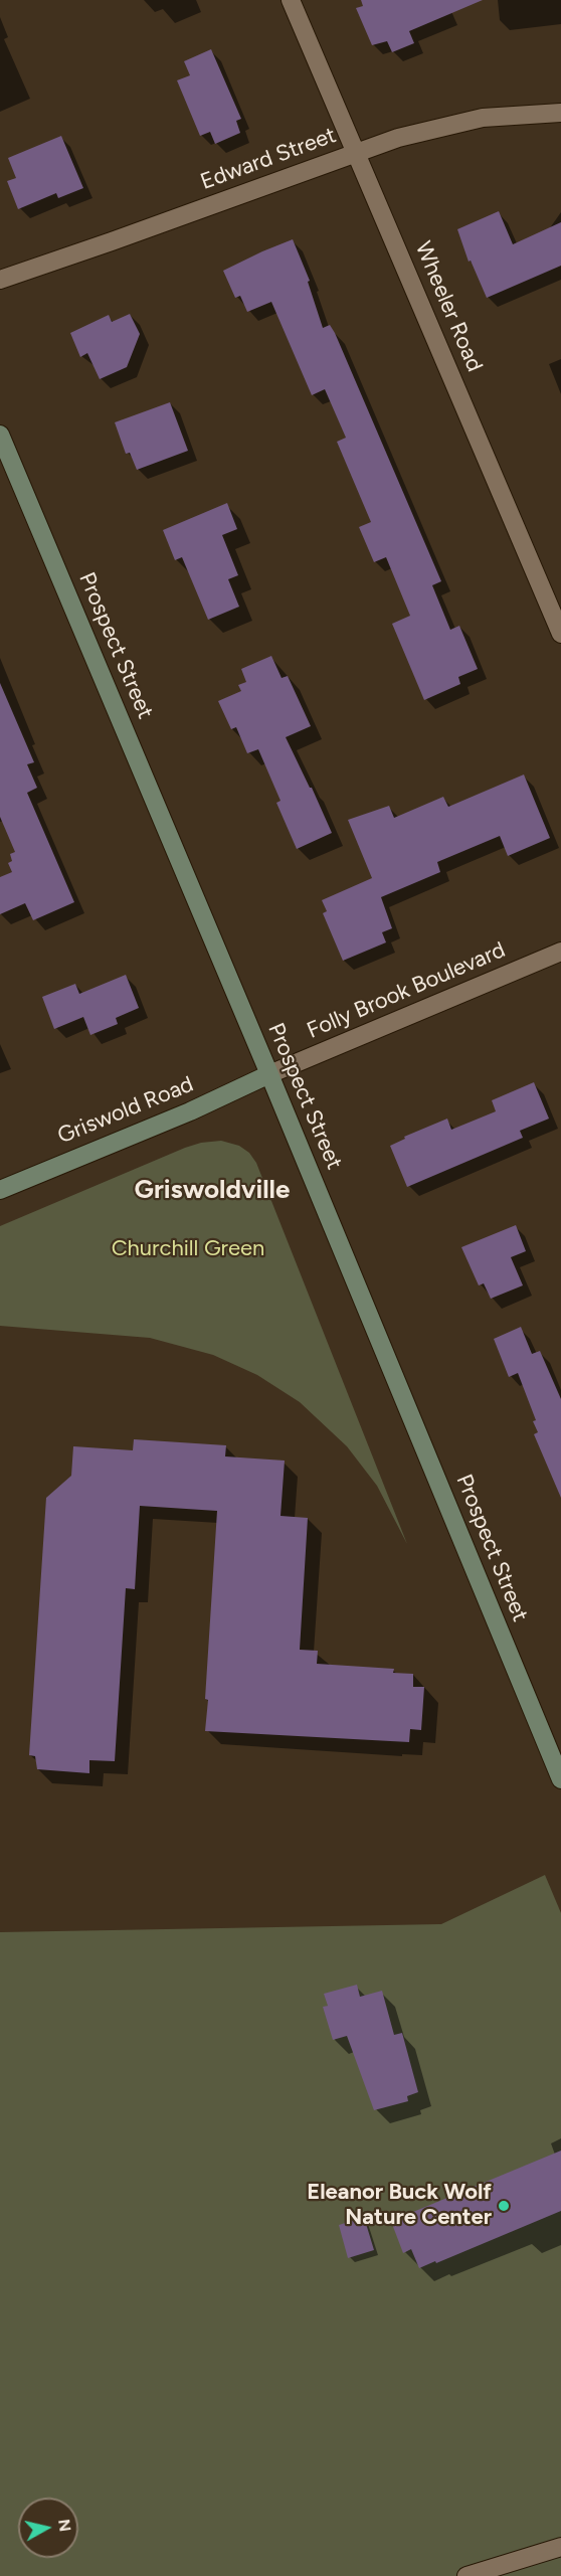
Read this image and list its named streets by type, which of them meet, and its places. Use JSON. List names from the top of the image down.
{
  "streets": {
    "main road": ["Prospect Street", "Griswold Road"],
    "street": ["Edward Street", "Wheeler Road", "Folly Brook Boulevard"]
  },
  "crossings": [
    ["Edward Street", "Wheeler Road"],
    ["Prospect Street", "Folly Brook Boulevard"],
    ["Prospect Street", "Griswold Road"],
    ["Folly Brook Boulevard", "Griswold Road"]
  ],
  "districts": ["Griswoldville"],
  "parks": ["Churchill Green"],
  "places": ["Eleanor Buck Wolf Nature Center"],
  "north": "right"
}
